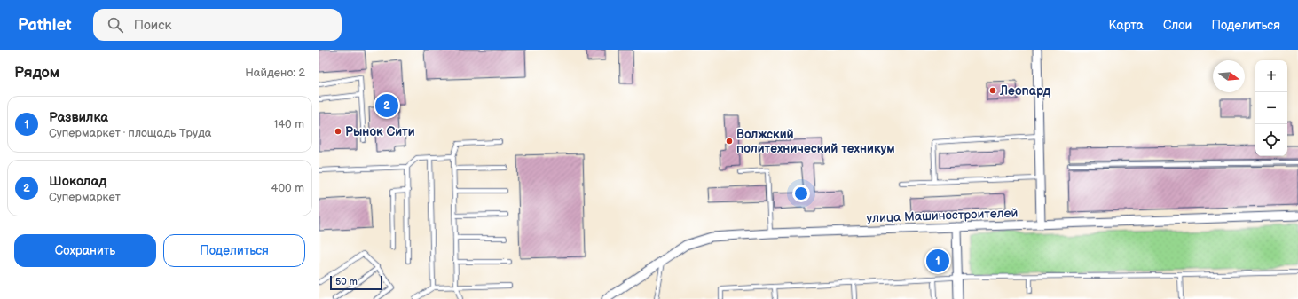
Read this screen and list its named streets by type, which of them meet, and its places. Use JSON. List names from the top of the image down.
{
  "streets": {
    "street": ["улица Машиностроителей"]
  },
  "places": ["Леопард", "Рынок Сити", "Волжский политехнический техникум"],
  "scale_bar": "50 m",
  "north": "right",
  "page": {
    "header": "Pathlet",
    "search": "Поиск",
    "nav": ["Карта", "Слои", "Поделиться"],
    "heading": ["Рядом", "Найдено: 2"],
    "map_buttons": ["+", "−"],
    "pins": ["2", "1"],
    "list": [
      {
        "mark": "1",
        "name": "Развилка",
        "note": "Супермаркет · площадь Труда",
        "value": "140 m"
      },
      {
        "mark": "2",
        "name": "Шоколад",
        "note": "Супермаркет",
        "value": "400 m"
      }
    ],
    "buttons": ["Сохранить", "Поделиться"],
    "scale": "50 m"
  }
}
